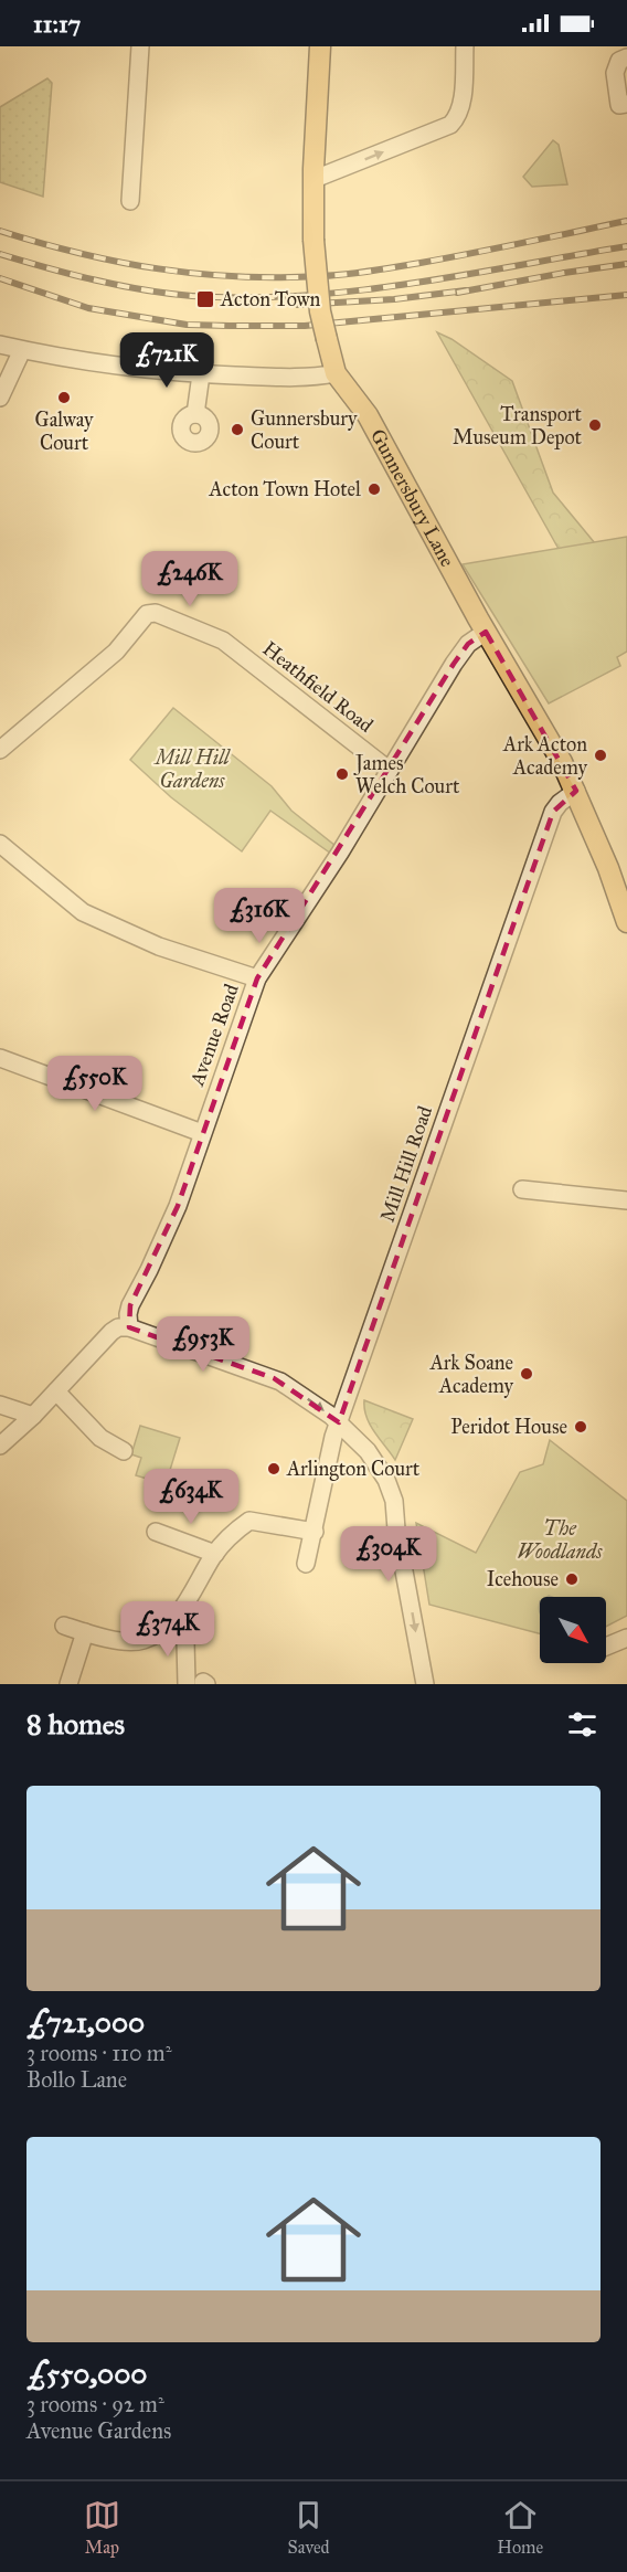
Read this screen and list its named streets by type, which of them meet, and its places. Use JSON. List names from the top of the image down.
{
  "streets": {
    "main road": ["Gunnersbury Lane"],
    "street": ["Heathfield Road", "Avenue Road", "Mill Hill Road"]
  },
  "crossings": [
    ["Gunnersbury Lane", "Avenue Road"],
    ["Gunnersbury Lane", "Mill Hill Road"],
    ["Heathfield Road", "Avenue Road"]
  ],
  "parks": ["Mill Hill Gardens", "The Woodlands"],
  "places": {
    "transit": ["Acton Town"],
    "other": [
      "Galway Court",
      "Transport Museum Depot",
      "Gunnersbury Court",
      "Acton Town Hotel",
      "Ark Acton Academy",
      "James Welch Court",
      "Ark Soane Academy",
      "Peridot House",
      "Arlington Court",
      "Icehouse"
    ]
  },
  "north": "bottom right",
  "page": {
    "status": "11:17",
    "price": [
      "£721K",
      "£246K",
      "£316K",
      "£550K",
      "£953K",
      "£634K",
      "£304K",
      "£374K"
    ],
    "heading": "8 homes",
    "list": [
      {
        "name": "£721,000",
        "note": "3 rooms · 110 m² · Bollo Lane"
      },
      {
        "name": "£550,000",
        "note": "3 rooms · 92 m² · Avenue Gardens"
      }
    ],
    "tabs": ["Map", "Saved", "Home"]
  }
}
